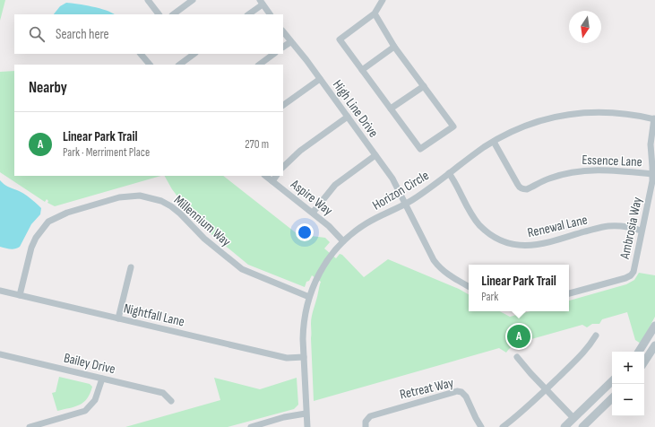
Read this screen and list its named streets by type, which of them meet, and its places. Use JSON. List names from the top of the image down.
{
  "streets": {
    "street": [
      "High Line Drive",
      "Essence Lane",
      "Horizon Circle",
      "Aspire Way",
      "Millennium Way",
      "Renewal Lane",
      "Ambrosia Way",
      "Nightfall Lane",
      "Bailey Drive",
      "Retreat Way"
    ]
  },
  "crossings": [
    ["High Line Drive", "Horizon Circle"],
    ["Essence Lane", "Horizon Circle"],
    ["Essence Lane", "Ambrosia Way"],
    ["Horizon Circle", "Aspire Way"],
    ["Horizon Circle", "Millennium Way"],
    ["Horizon Circle", "Renewal Lane"],
    ["Horizon Circle", "Ambrosia Way"],
    ["Horizon Circle", "Nightfall Lane"],
    ["Millennium Way", "Nightfall Lane"],
    ["Renewal Lane", "Ambrosia Way"]
  ],
  "north": "bottom",
  "page": {
    "search": "Search here",
    "heading": "Nearby",
    "list": [
      {
        "mark": "A",
        "name": "Linear Park Trail",
        "note": "Park · Merriment Place",
        "value": "270 m"
      }
    ],
    "popup": ["Linear Park Trail", "Park"],
    "pins": "A",
    "map_buttons": ["+", "−"]
  }
}
